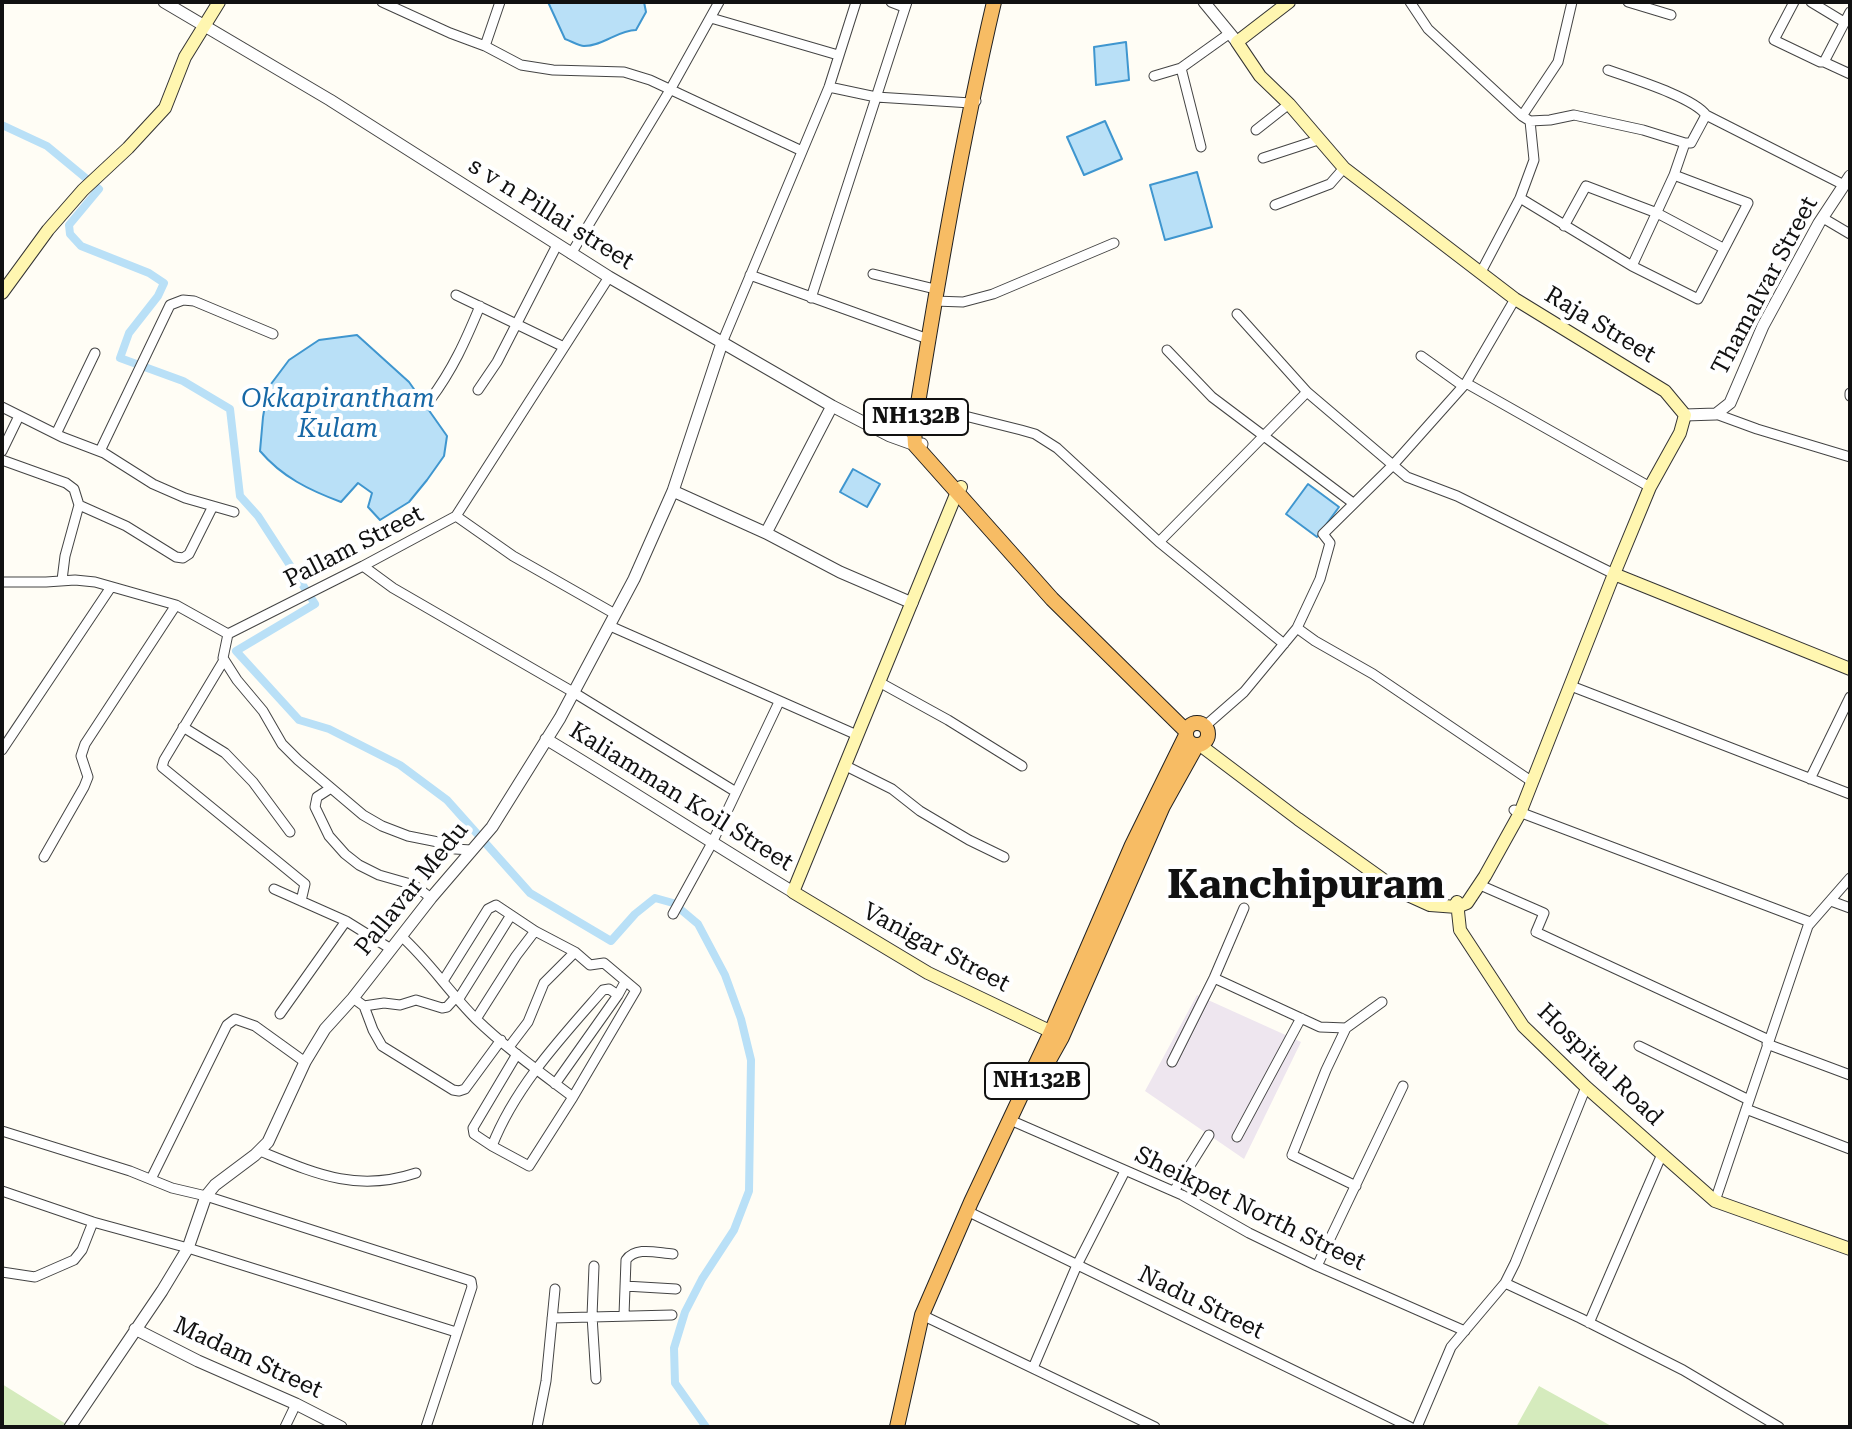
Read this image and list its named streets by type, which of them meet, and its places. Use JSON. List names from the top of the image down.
{
  "streets": {
    "highway": ["NH132B"],
    "main road": ["Raja Street", "Vanigar Street", "Hospital Road"],
    "street": [
      "s v n Pillai street",
      "Thamalvar Street",
      "Pallam Street",
      "Kaliamman Koil Street",
      "Pallavar Medu",
      "Sheikpet North Street",
      "Nadu Street",
      "Madam Street"
    ]
  },
  "crossings": [
    ["s v n Pillai street", "NH132B"],
    ["s v n Pillai street", "Pallam Street"],
    ["s v n Pillai street", "Pallavar Medu"],
    ["NH132B", "Vanigar Street"],
    ["NH132B", "Sheikpet North Street"],
    ["NH132B", "Nadu Street"],
    ["Kaliamman Koil Street", "Pallavar Medu"],
    ["Kaliamman Koil Street", "Vanigar Street"]
  ],
  "districts": ["Kanchipuram"],
  "water": ["Okkapirantham Kulam"]
}
